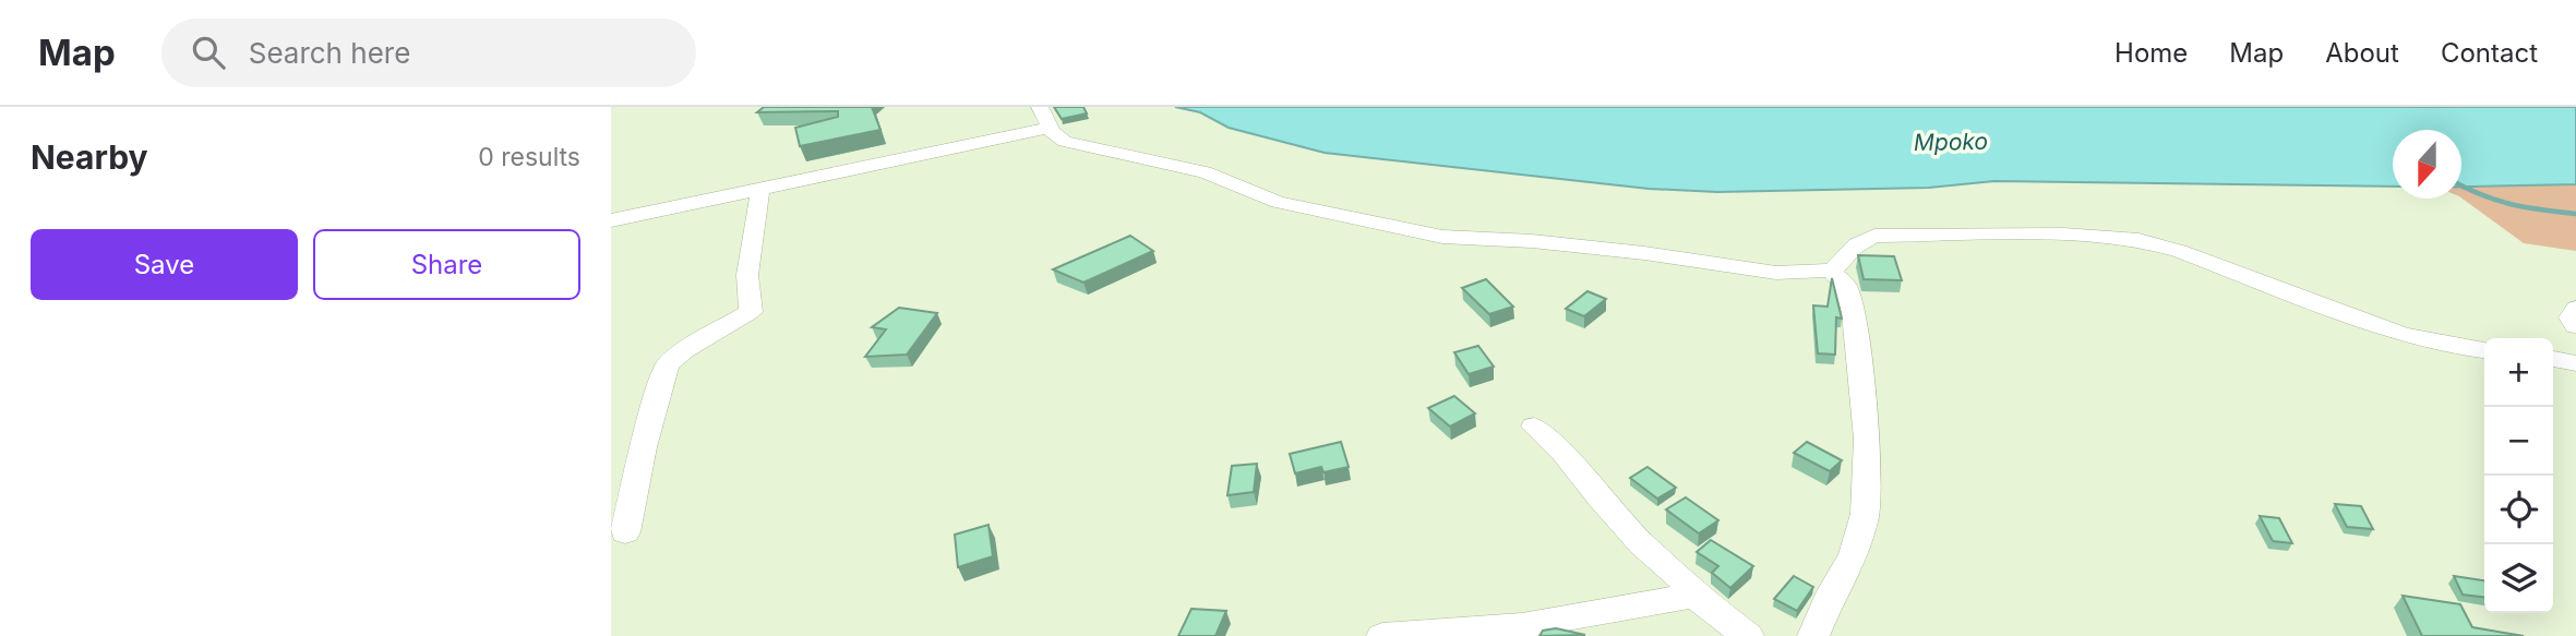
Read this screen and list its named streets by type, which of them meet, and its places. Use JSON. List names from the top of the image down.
{
  "water": ["Mpoko"],
  "north": "bottom",
  "page": {
    "header": "Map",
    "search": "Search here",
    "nav": [
      "Home",
      "Map",
      "About",
      "Contact"
    ],
    "heading": ["Nearby", "0 results"],
    "buttons": ["Save", "Share"],
    "map_buttons": ["+", "−"]
  }
}
